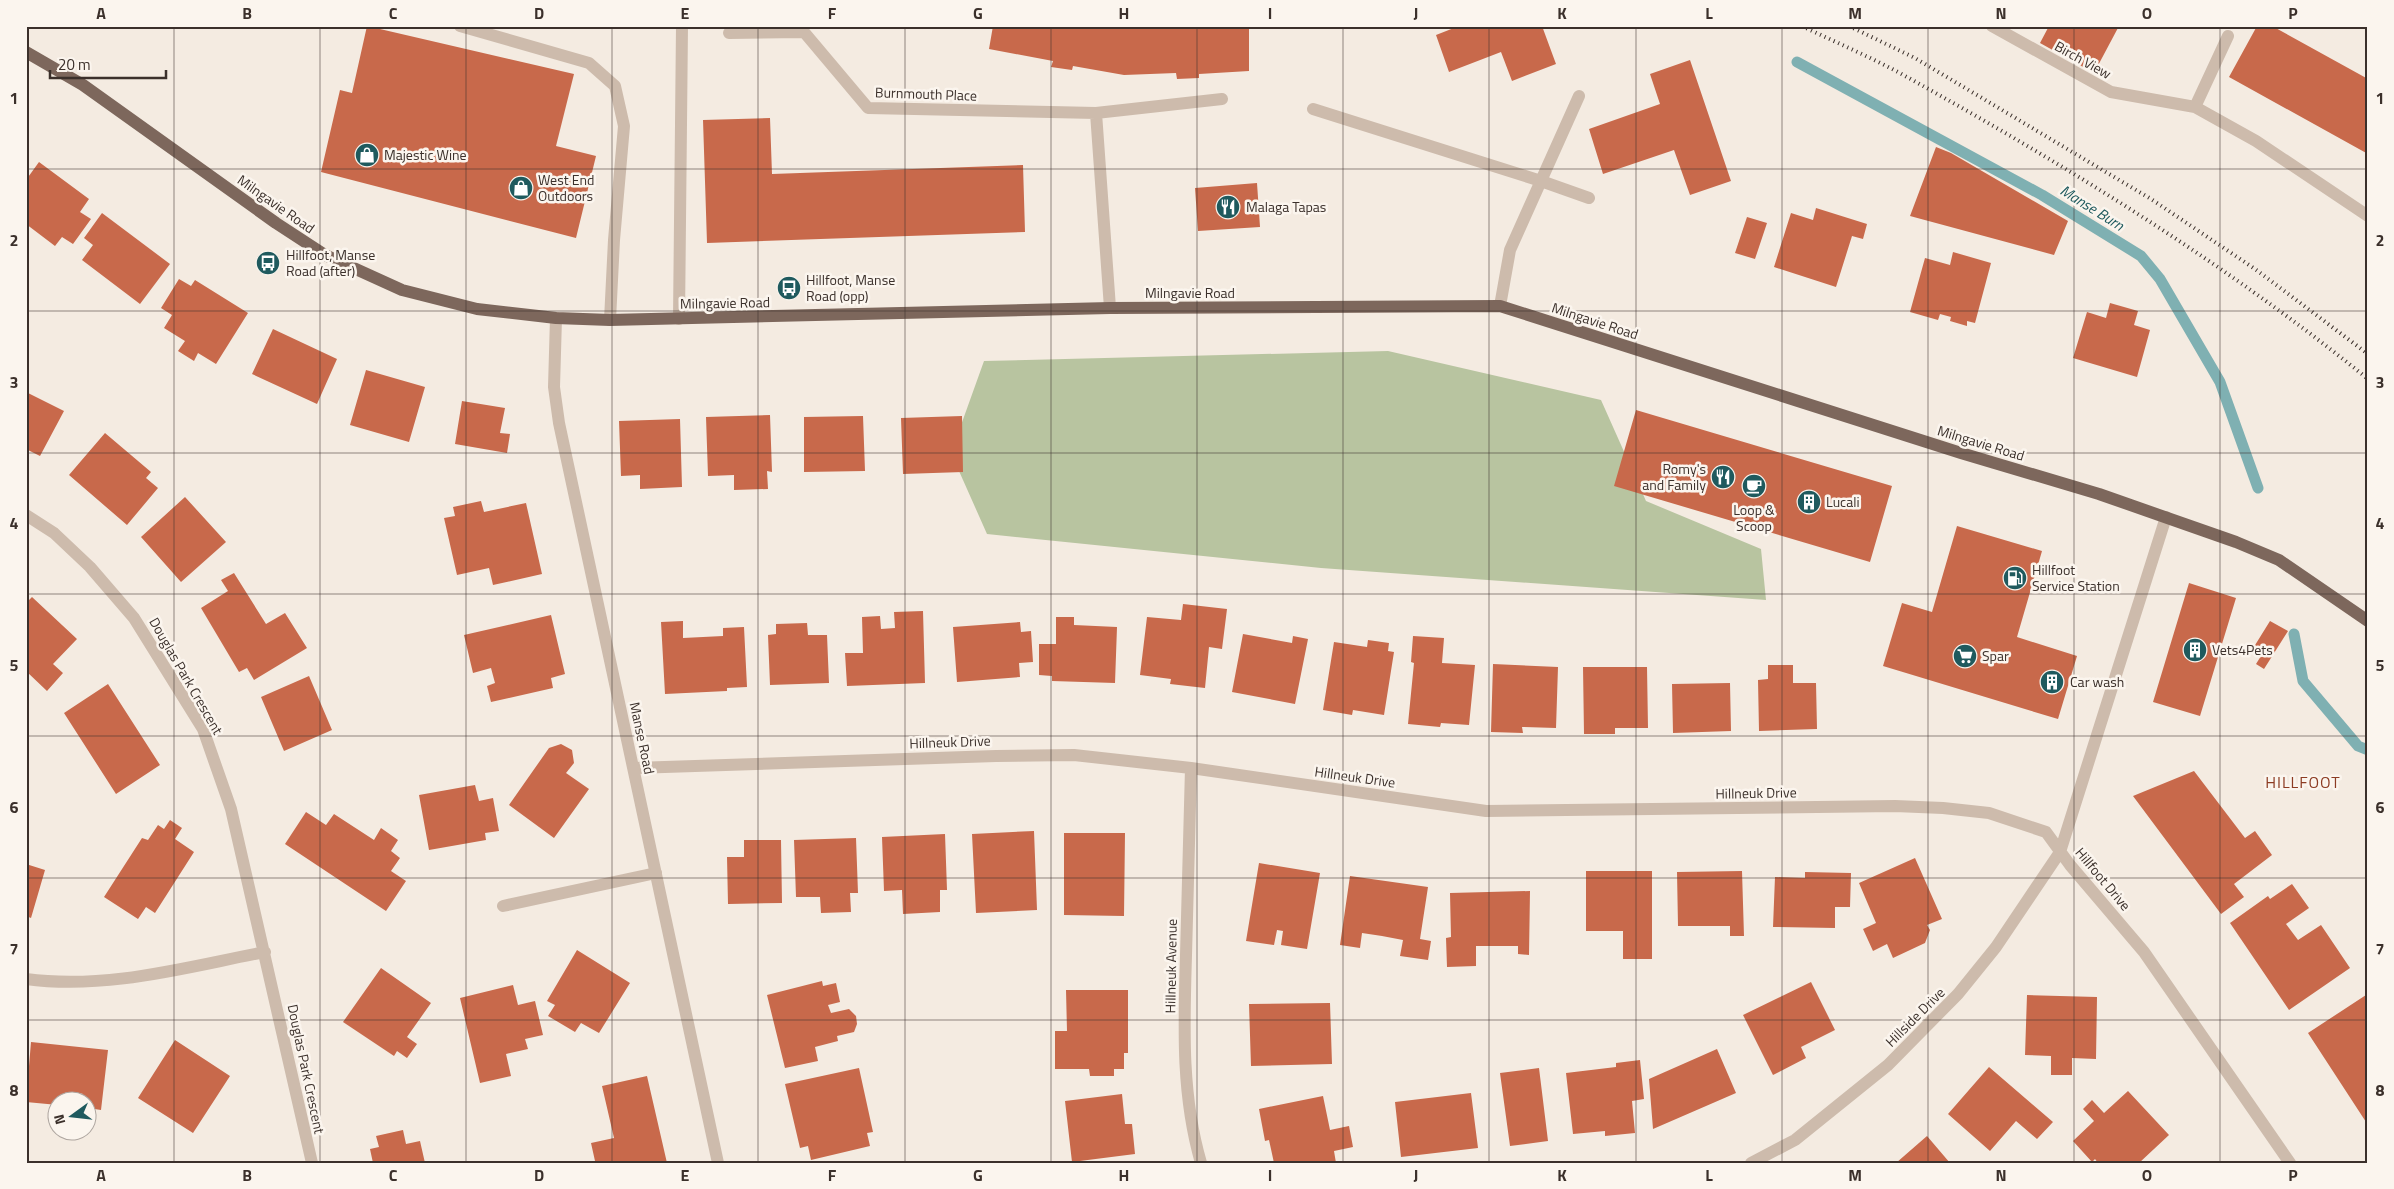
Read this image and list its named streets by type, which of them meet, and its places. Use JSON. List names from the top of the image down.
{
  "streets": {
    "main road": ["Milngavie Road"],
    "street": [
      "Birch View",
      "Burnmouth Place",
      "Douglas Park Crescent",
      "Manse Road",
      "Hillneuk Drive",
      "Hillfoot Drive",
      "Hillneuk Avenue",
      "Hillside Drive"
    ]
  },
  "crossings": [
    ["Milngavie Road", "Manse Road"],
    ["Milngavie Road", "Hillfoot Drive"],
    ["Manse Road", "Hillneuk Drive"],
    ["Hillneuk Drive", "Hillfoot Drive"],
    ["Hillneuk Drive", "Hillneuk Avenue"],
    ["Hillneuk Drive", "Hillside Drive"],
    ["Hillfoot Drive", "Hillside Drive"]
  ],
  "districts": ["HILLFOOT"],
  "water": ["Manse Burn"],
  "places": {
    "shop": ["Majestic Wine", "West End Outdoors"],
    "restaurant": ["Malaga Tapas", "Romy's and Family"],
    "bus stop": ["Hillfoot, Manse Road (after)", "Hillfoot, Manse Road (opp)"],
    "cafe": ["Loop & Scoop"],
    "building": ["Lucali", "Vets4Pets", "Car wash"],
    "fuel station": ["Hillfoot Service Station"],
    "supermarket": ["Spar"]
  },
  "scale_bar": "20 m",
  "north": "left",
  "grid": {
    "columns": [
      "A",
      "B",
      "C",
      "D",
      "E",
      "F",
      "G",
      "H",
      "I",
      "J",
      "K",
      "L",
      "M",
      "N",
      "O",
      "P"
    ],
    "rows": [
      "1",
      "2",
      "3",
      "4",
      "5",
      "6",
      "7",
      "8"
    ]
  }
}
